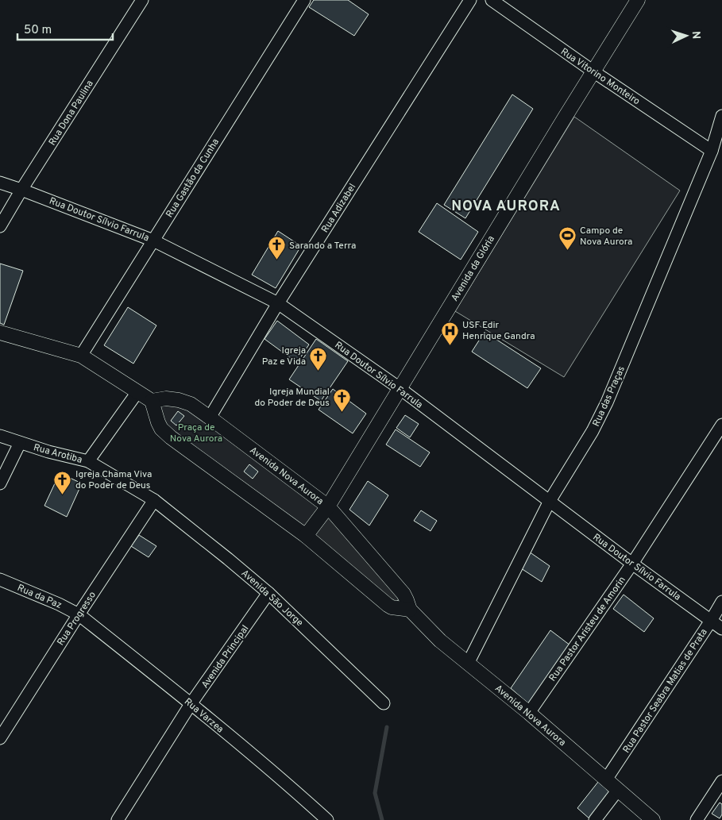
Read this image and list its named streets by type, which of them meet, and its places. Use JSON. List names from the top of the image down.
{
  "streets": {
    "street": [
      "Rua Vitorino Monteiro",
      "Rua Dona Paulina",
      "Rua Gastão da Cunha",
      "Rua Adizabel",
      "Rua Doutor Sílvio Farrula",
      "Avenida da Glória",
      "Rua das Praças",
      "Rua Arotiba",
      "Avenida Nova Aurora",
      "Rua da Paz",
      "Avenida São Jorge",
      "Rua Progresso",
      "Rua Pastor Aristeu de Amorin",
      "Avenida Principal",
      "Rua Pastor Seabra Matias de Prata",
      "Rua Varzea"
    ]
  },
  "crossings": [
    ["Rua Vitorino Monteiro", "Avenida da Glória"],
    ["Rua Vitorino Monteiro", "Rua das Praças"],
    ["Rua Dona Paulina", "Rua Doutor Sílvio Farrula"],
    ["Rua Gastão da Cunha", "Rua Doutor Sílvio Farrula"],
    ["Rua Adizabel", "Rua Doutor Sílvio Farrula"],
    ["Rua Adizabel", "Avenida Nova Aurora"],
    ["Rua Doutor Sílvio Farrula", "Avenida da Glória"],
    ["Rua Doutor Sílvio Farrula", "Rua das Praças"],
    ["Rua Doutor Sílvio Farrula", "Rua Pastor Aristeu de Amorin"],
    ["Rua Doutor Sílvio Farrula", "Rua Pastor Seabra Matias de Prata"],
    ["Avenida da Glória", "Avenida Nova Aurora"],
    ["Rua das Praças", "Avenida Nova Aurora"],
    ["Rua Arotiba", "Avenida São Jorge"],
    ["Rua Arotiba", "Rua Progresso"],
    ["Avenida Nova Aurora", "Rua Pastor Aristeu de Amorin"],
    ["Avenida Nova Aurora", "Rua Pastor Seabra Matias de Prata"],
    ["Rua da Paz", "Rua Progresso"],
    ["Rua da Paz", "Rua Varzea"],
    ["Avenida São Jorge", "Rua Progresso"],
    ["Avenida São Jorge", "Avenida Principal"],
    ["Rua Progresso", "Rua Varzea"],
    ["Avenida Principal", "Rua Varzea"]
  ],
  "districts": ["NOVA AURORA"],
  "parks": ["Praça de Nova Aurora"],
  "places": {
    "sports": ["Campo de Nova Aurora"],
    "church": [
      "Sarando a Terra",
      "Igreja Paz e Vida",
      "Igreja Mundial do Poder de Deus",
      "Igreja Chama Viva do Poder de Deus"
    ],
    "hospital": ["USF Edir Henrique Gandra"]
  },
  "scale_bar": "50 m",
  "north": "right"
}
